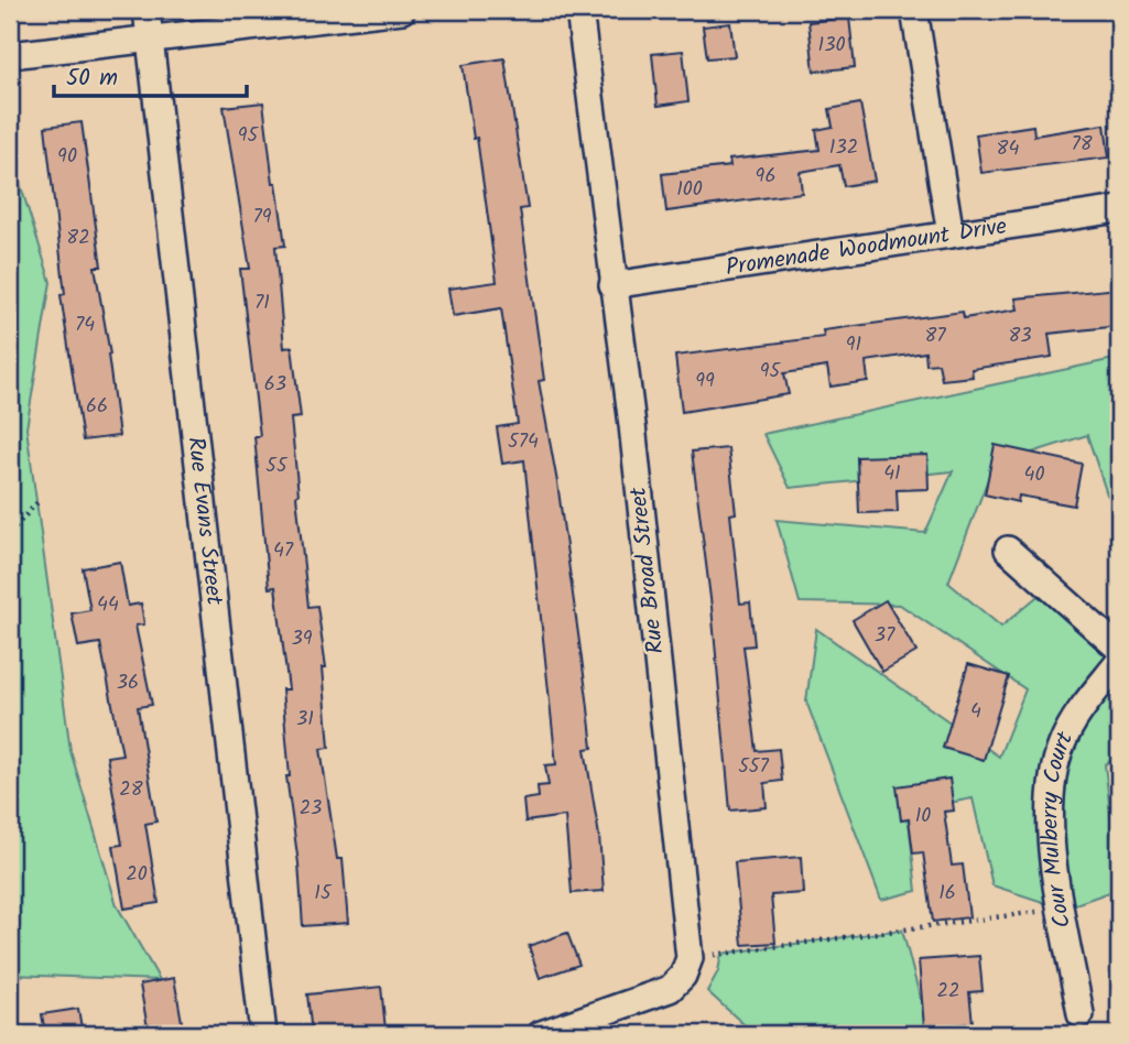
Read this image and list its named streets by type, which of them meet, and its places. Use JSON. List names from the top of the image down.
{
  "streets": {
    "street": [
      "Promenade Woodmount Drive",
      "Rue Evans Street",
      "Rue Broad Street",
      "Cour Mulberry Court"
    ]
  },
  "crossings": [
    ["Promenade Woodmount Drive", "Rue Broad Street"]
  ],
  "house_numbers": [
    "130",
    "95",
    "78",
    "132",
    "84",
    "90",
    "96",
    "100",
    "79",
    "82",
    "71",
    "74",
    "87",
    "83",
    "91",
    "95",
    "99",
    "63",
    "66",
    "574",
    "55",
    "41",
    "40",
    "47",
    "44",
    "37",
    "39",
    "36",
    "4",
    "31",
    "557",
    "28",
    "23",
    "10",
    "20",
    "15",
    "16",
    "22"
  ],
  "scale_bar": "50 m"
}
